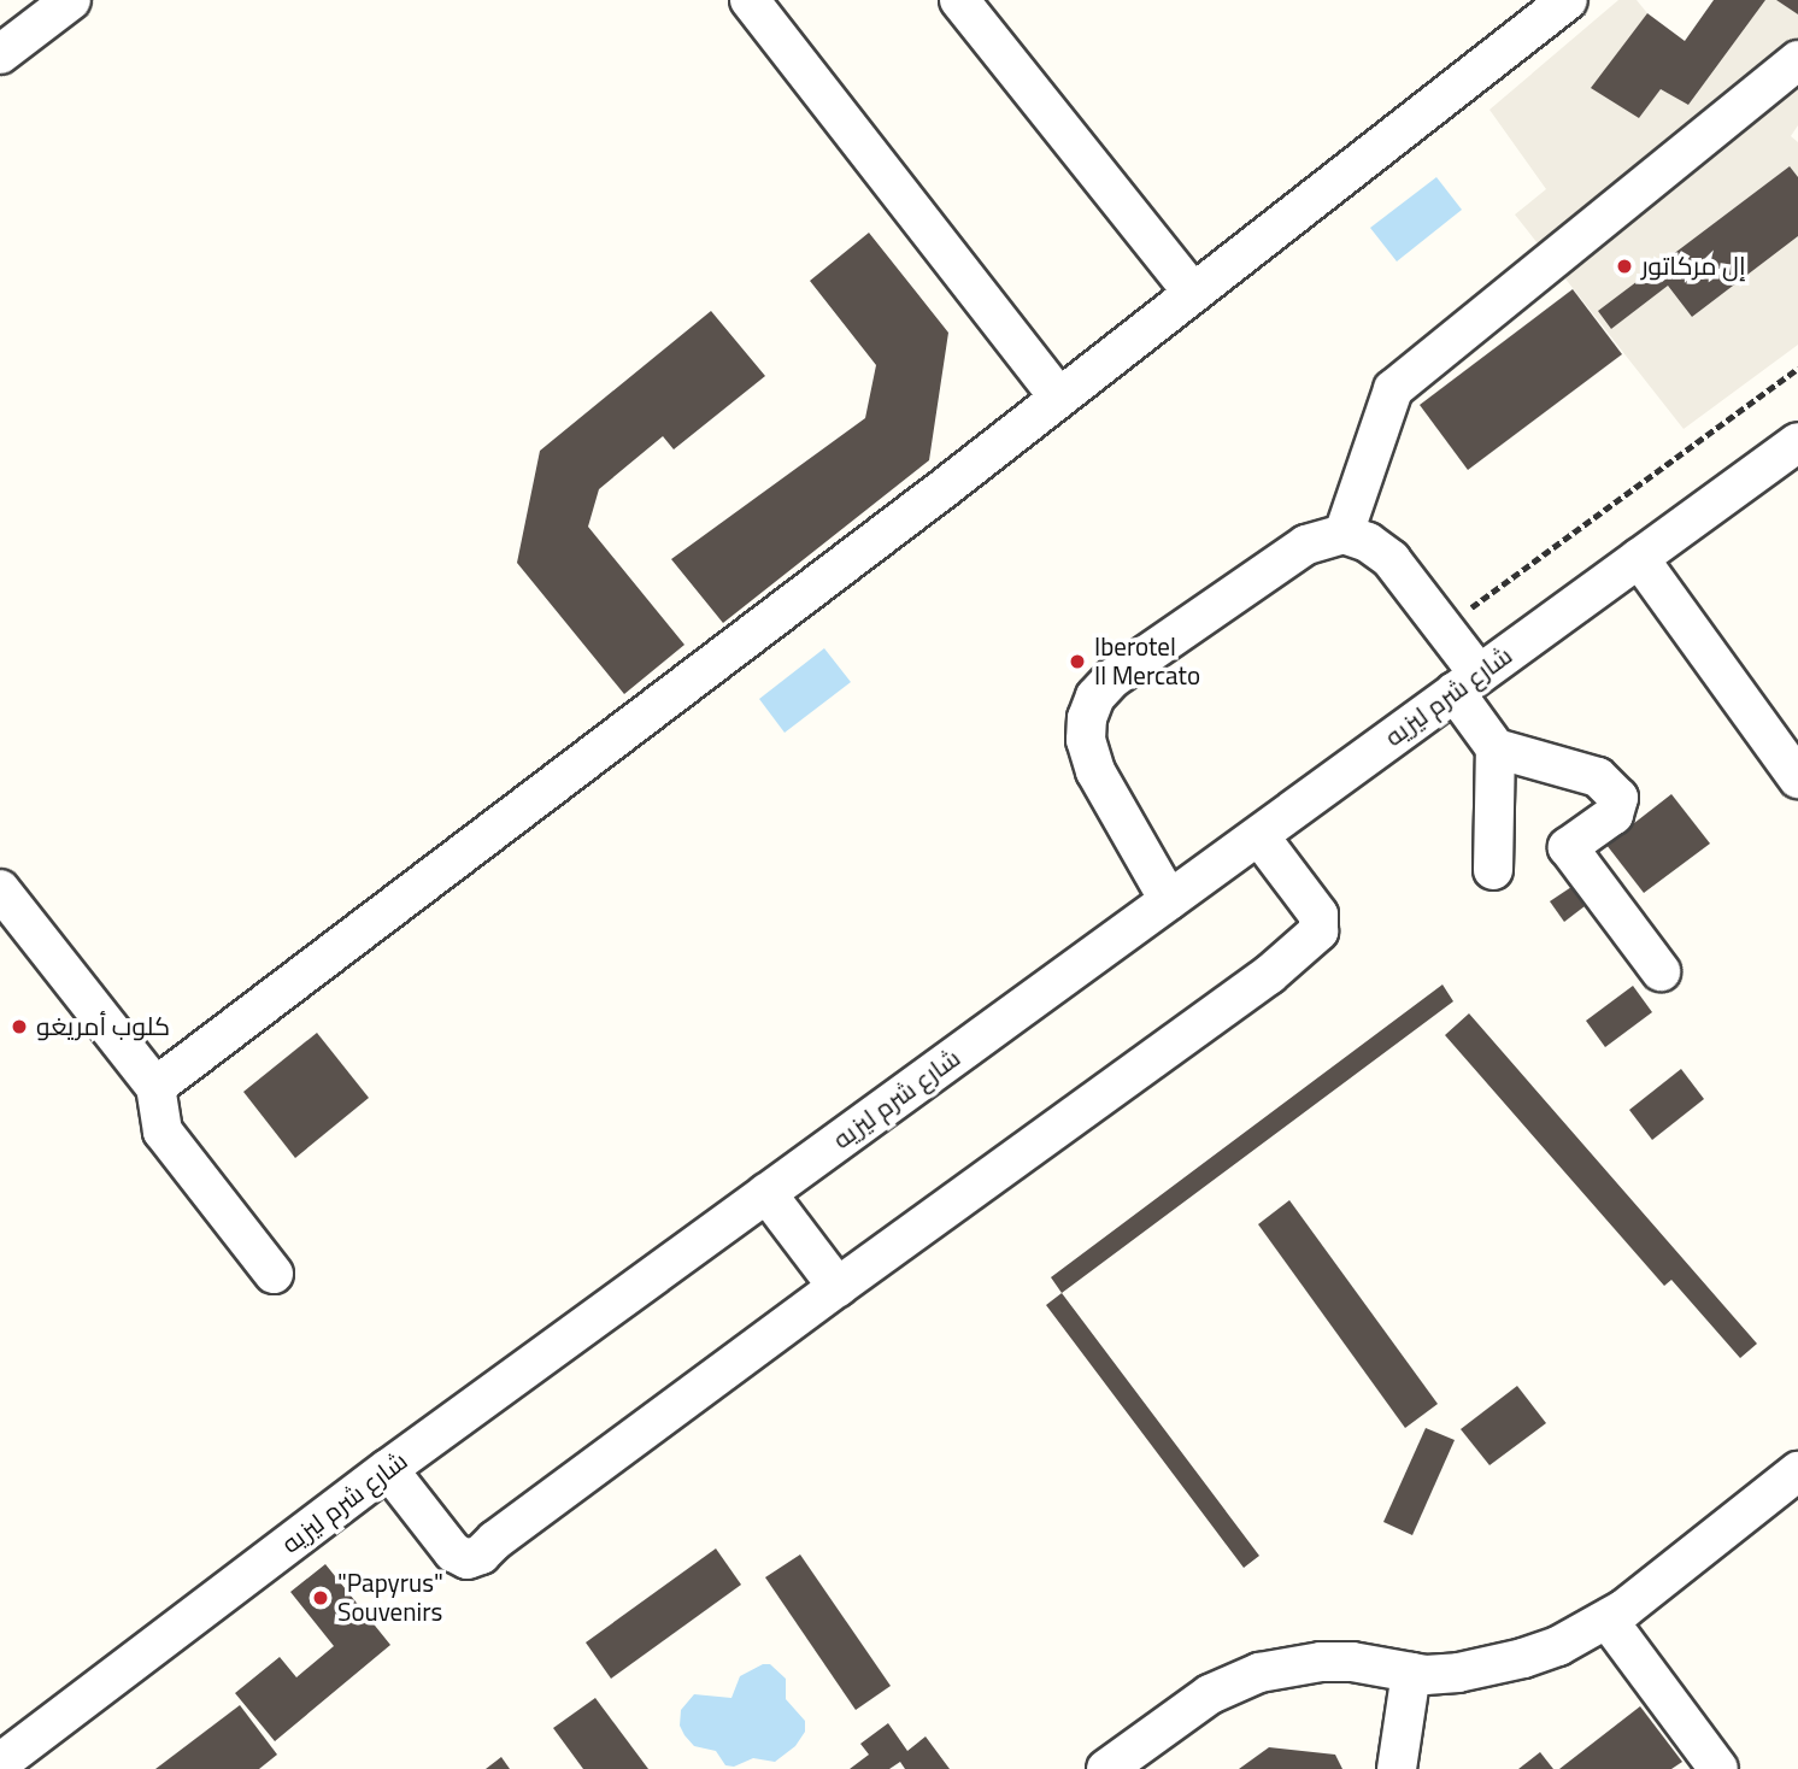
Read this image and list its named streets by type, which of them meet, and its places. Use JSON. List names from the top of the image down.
{
  "streets": {
    "street": ["شارع شرم ليزيه"]
  },
  "places": [
    "إل مركاتور",
    "Iberotel Il Mercato",
    "كلوب أمريغو",
    "\"Papyrus\" Souvenirs"
  ]
}
